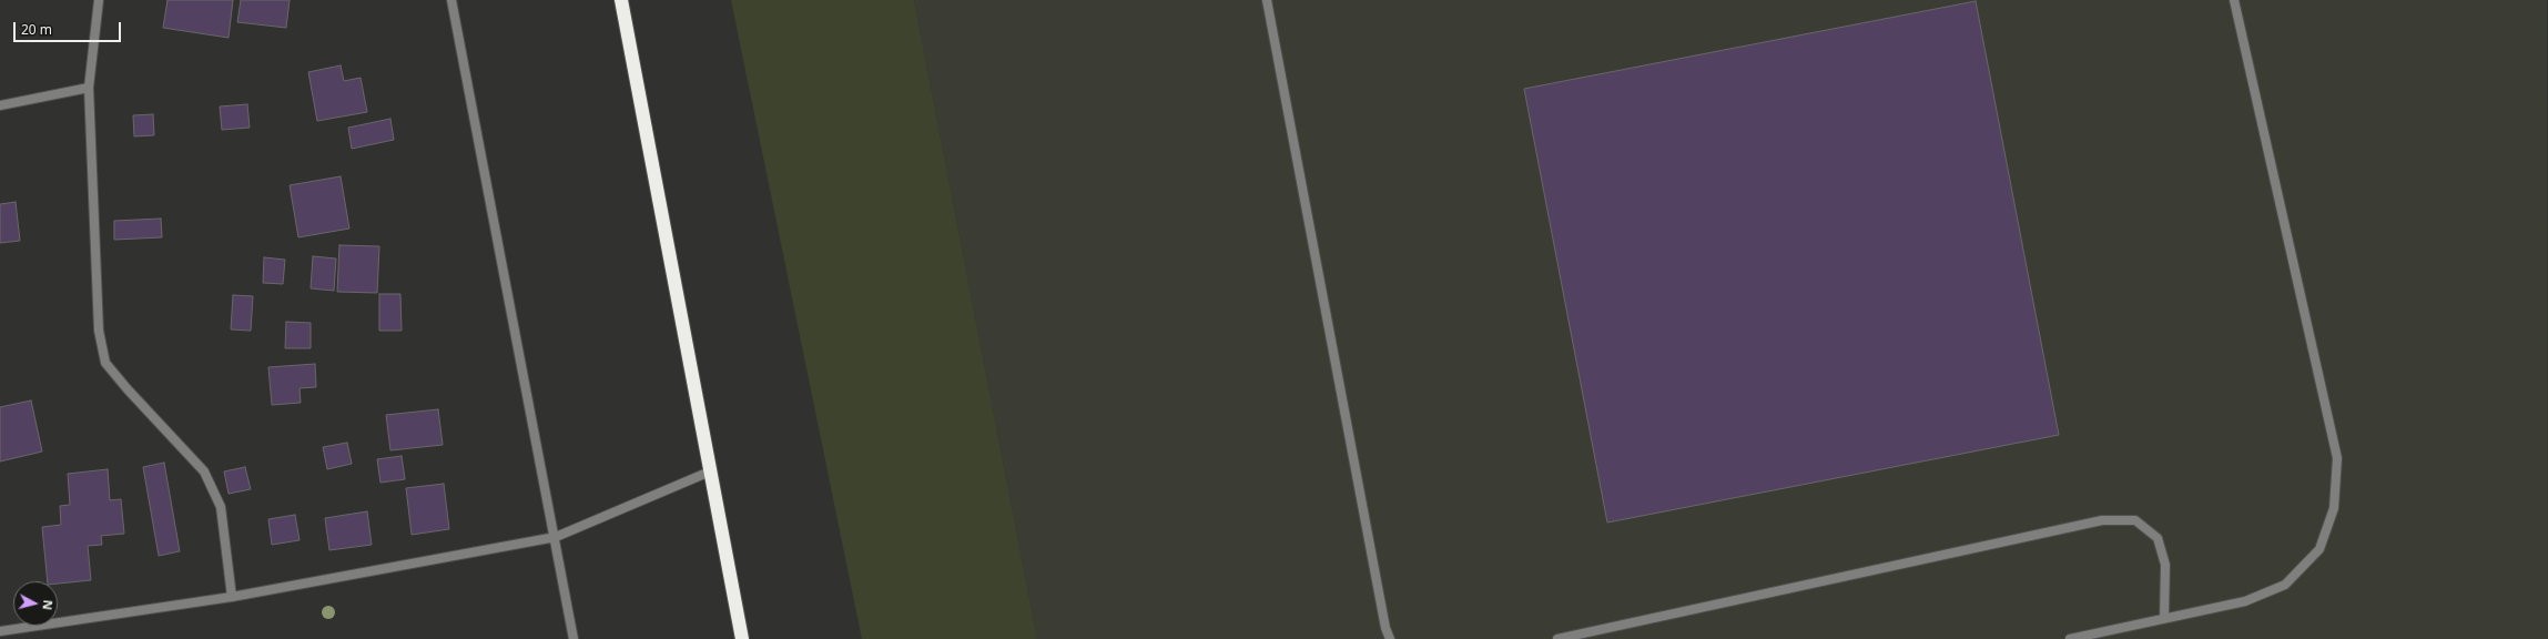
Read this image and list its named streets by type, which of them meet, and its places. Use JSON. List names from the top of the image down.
{
  "scale_bar": "20 m",
  "north": "right"
}
